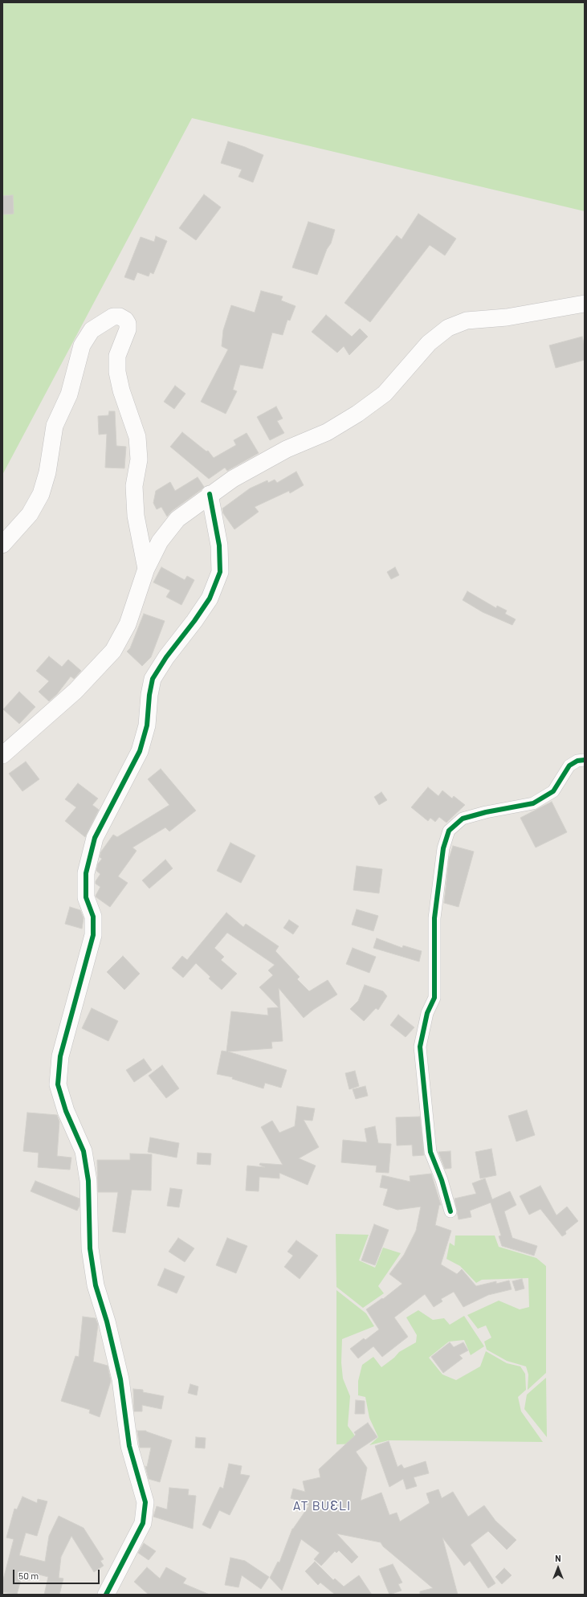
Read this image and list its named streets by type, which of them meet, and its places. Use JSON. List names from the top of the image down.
{
  "districts": ["AT BUƐLI"],
  "scale_bar": "50 m",
  "north": "top"
}
